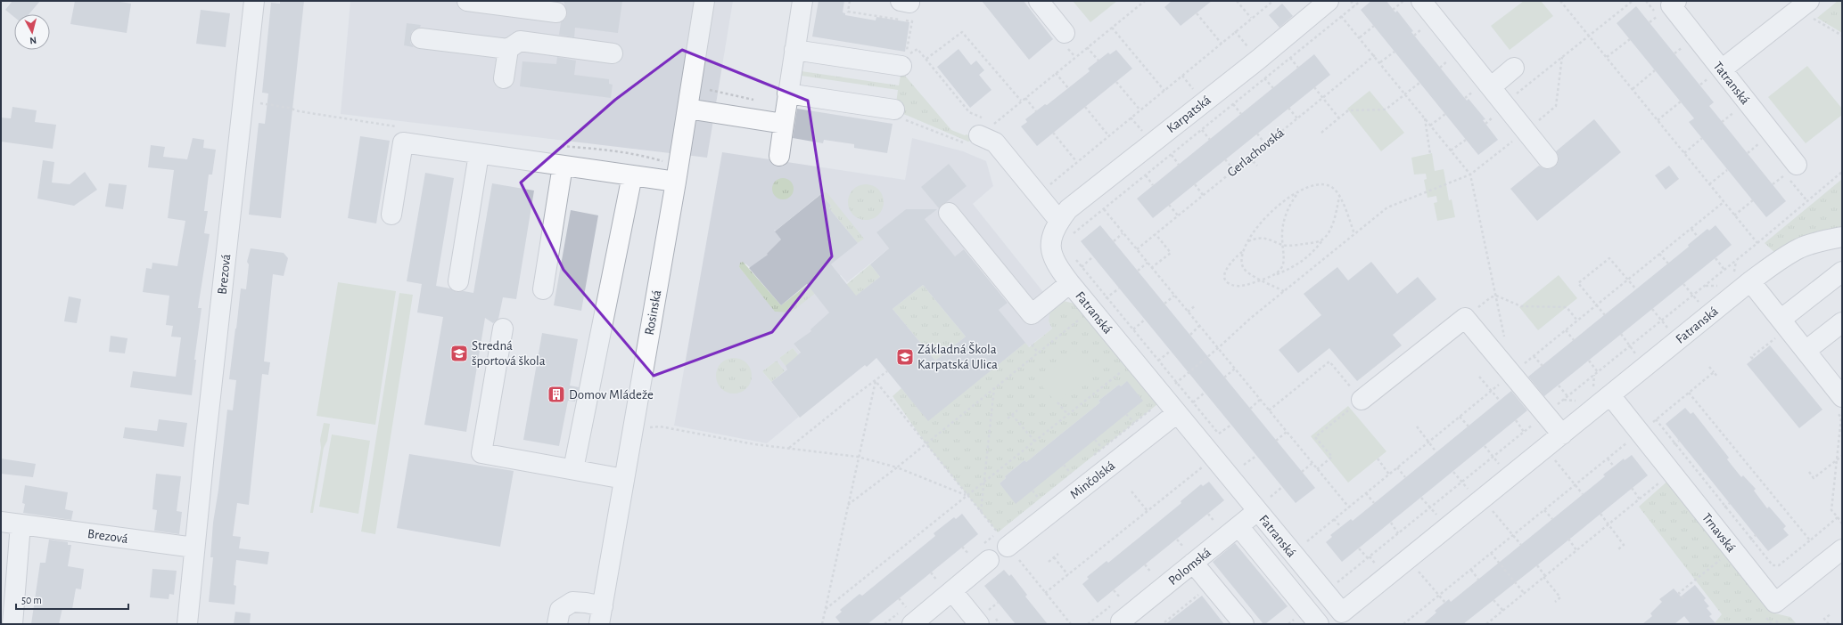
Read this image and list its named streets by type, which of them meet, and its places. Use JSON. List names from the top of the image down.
{
  "streets": {
    "street": [
      "Tatranská",
      "Karpatská",
      "Brezová",
      "Rosinská",
      "Fatranská",
      "Minčolská",
      "Trnavská",
      "Polomská"
    ],
    "path": ["Gerlachovská"]
  },
  "crossings": [
    ["Karpatská", "Fatranská"],
    ["Fatranská", "Minčolská"],
    ["Fatranská", "Trnavská"],
    ["Fatranská", "Polomská"]
  ],
  "places": {
    "school or university": ["Stredná športová škola", "Základná Škola Karpatská Ulica"],
    "building": ["Domov Mládeže"]
  },
  "scale_bar": "50 m",
  "north": "bottom"
}
